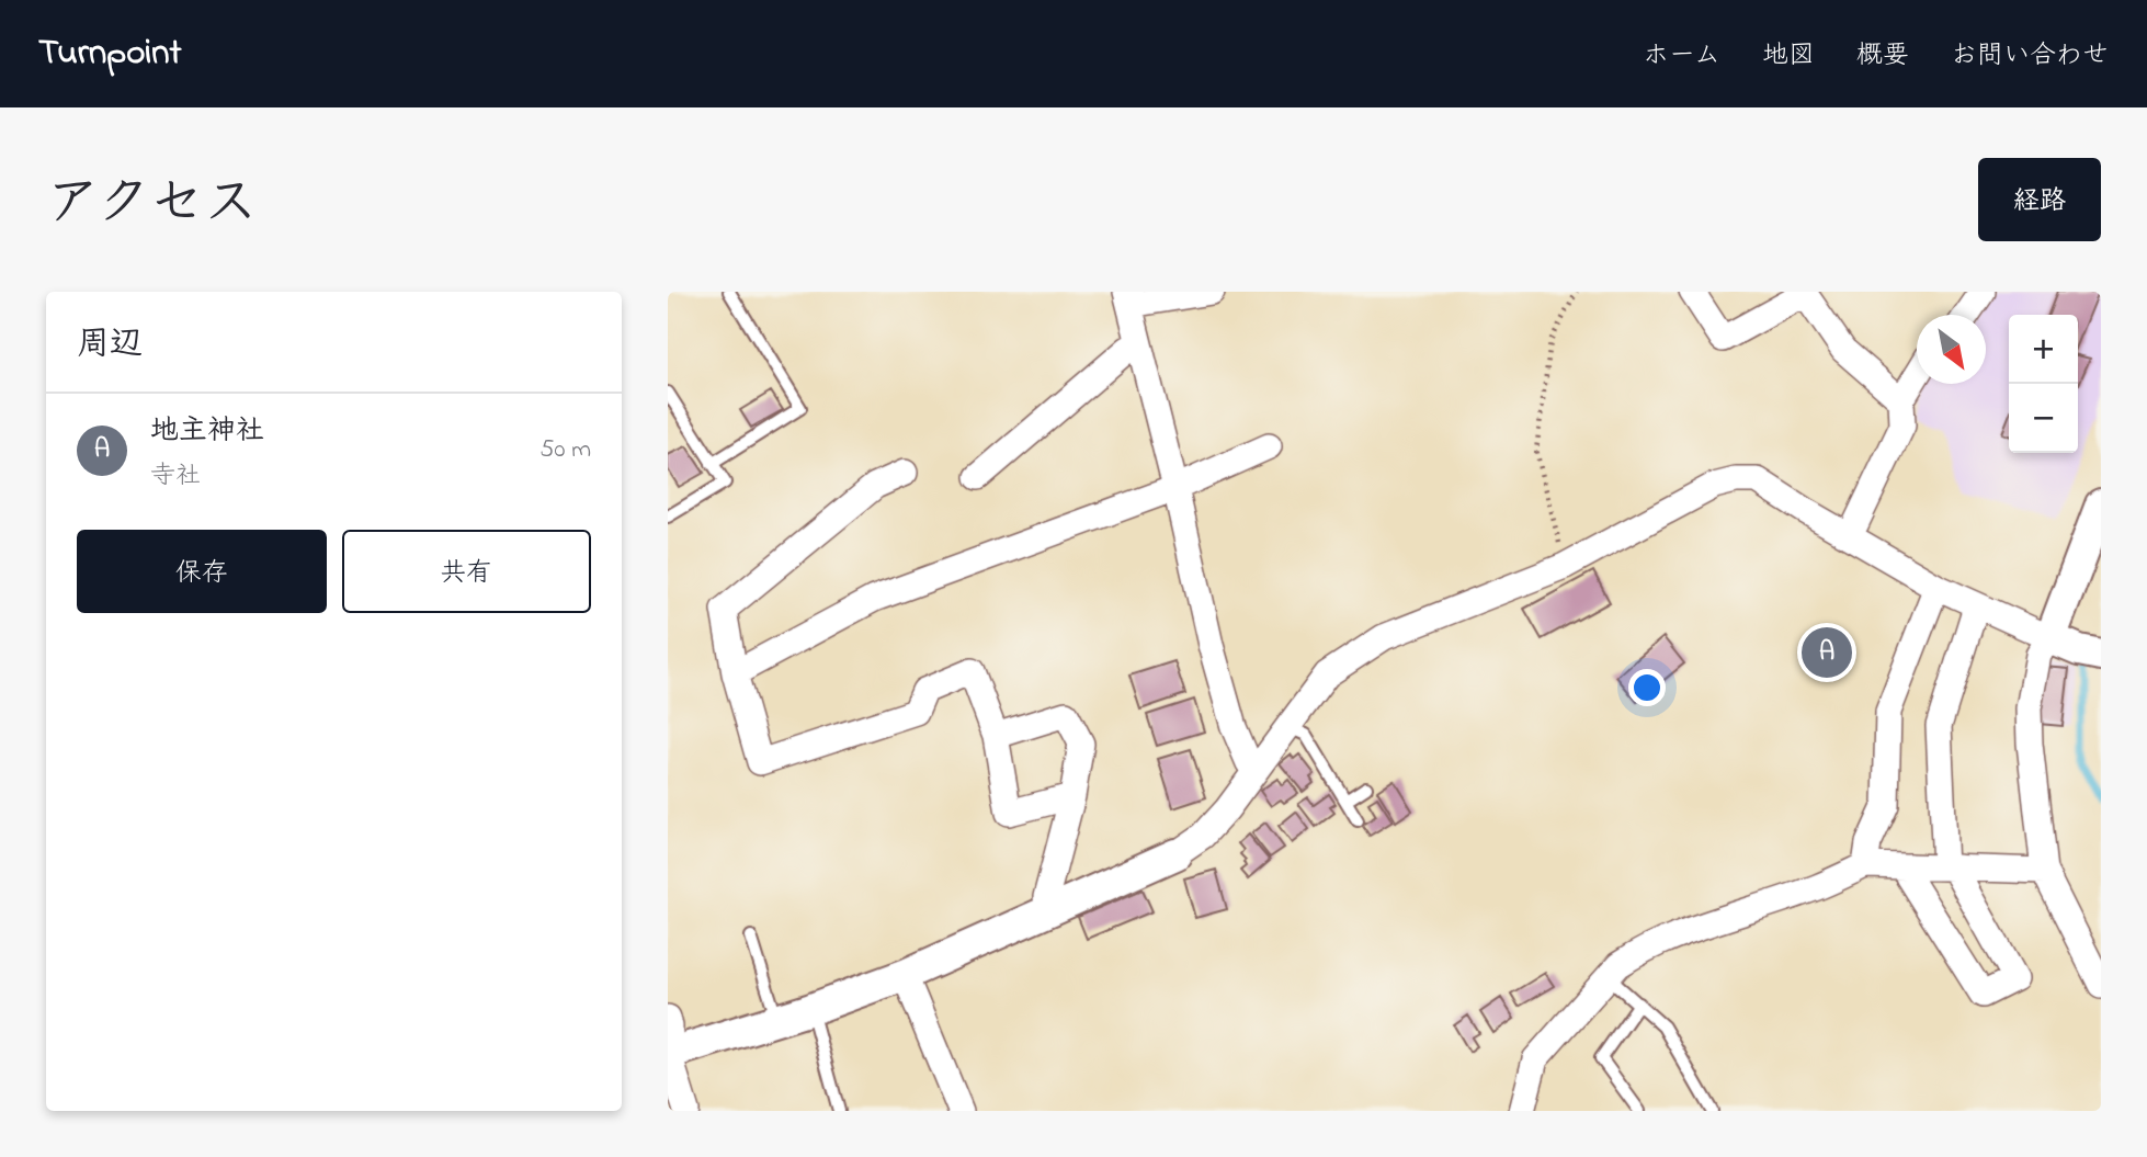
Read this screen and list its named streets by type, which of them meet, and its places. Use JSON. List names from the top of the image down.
{
  "north": "bottom right",
  "page": {
    "header": "Turnpoint",
    "nav": [
      "ホーム",
      "地図",
      "概要",
      "お問い合わせ"
    ],
    "title": "アクセス",
    "buttons": [
      "経路",
      ["保存", "共有"]
    ],
    "heading": "周辺",
    "map_buttons": ["+", "−"],
    "list": [
      {
        "mark": "A",
        "name": "地主神社",
        "note": "寺社",
        "value": "50 m"
      }
    ],
    "pins": "A"
  }
}
